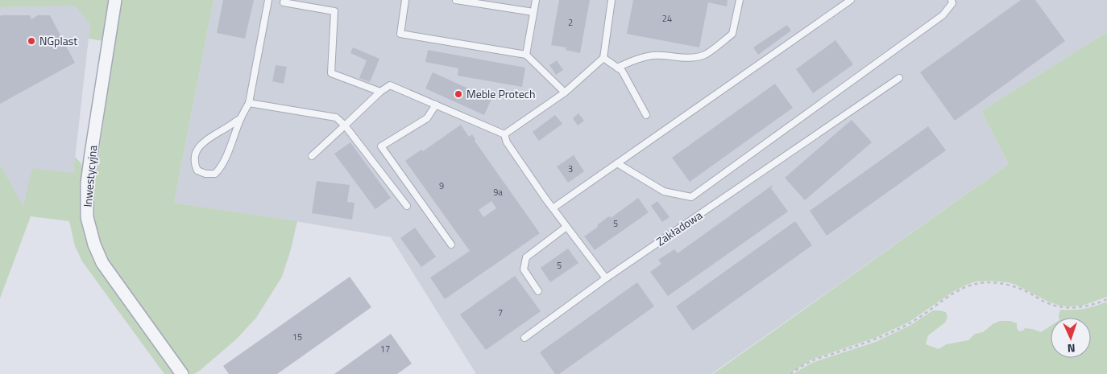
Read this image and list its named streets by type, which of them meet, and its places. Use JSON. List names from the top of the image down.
{
  "streets": {
    "street": ["Inwestycyjna"],
    "lane": ["Zakładowa"]
  },
  "places": ["NGplast", "Meble Protech"],
  "house_numbers": [
    "24",
    "2",
    "3",
    "9",
    "9a",
    "5",
    "5",
    "7",
    "15",
    "17"
  ],
  "north": "bottom"
}
